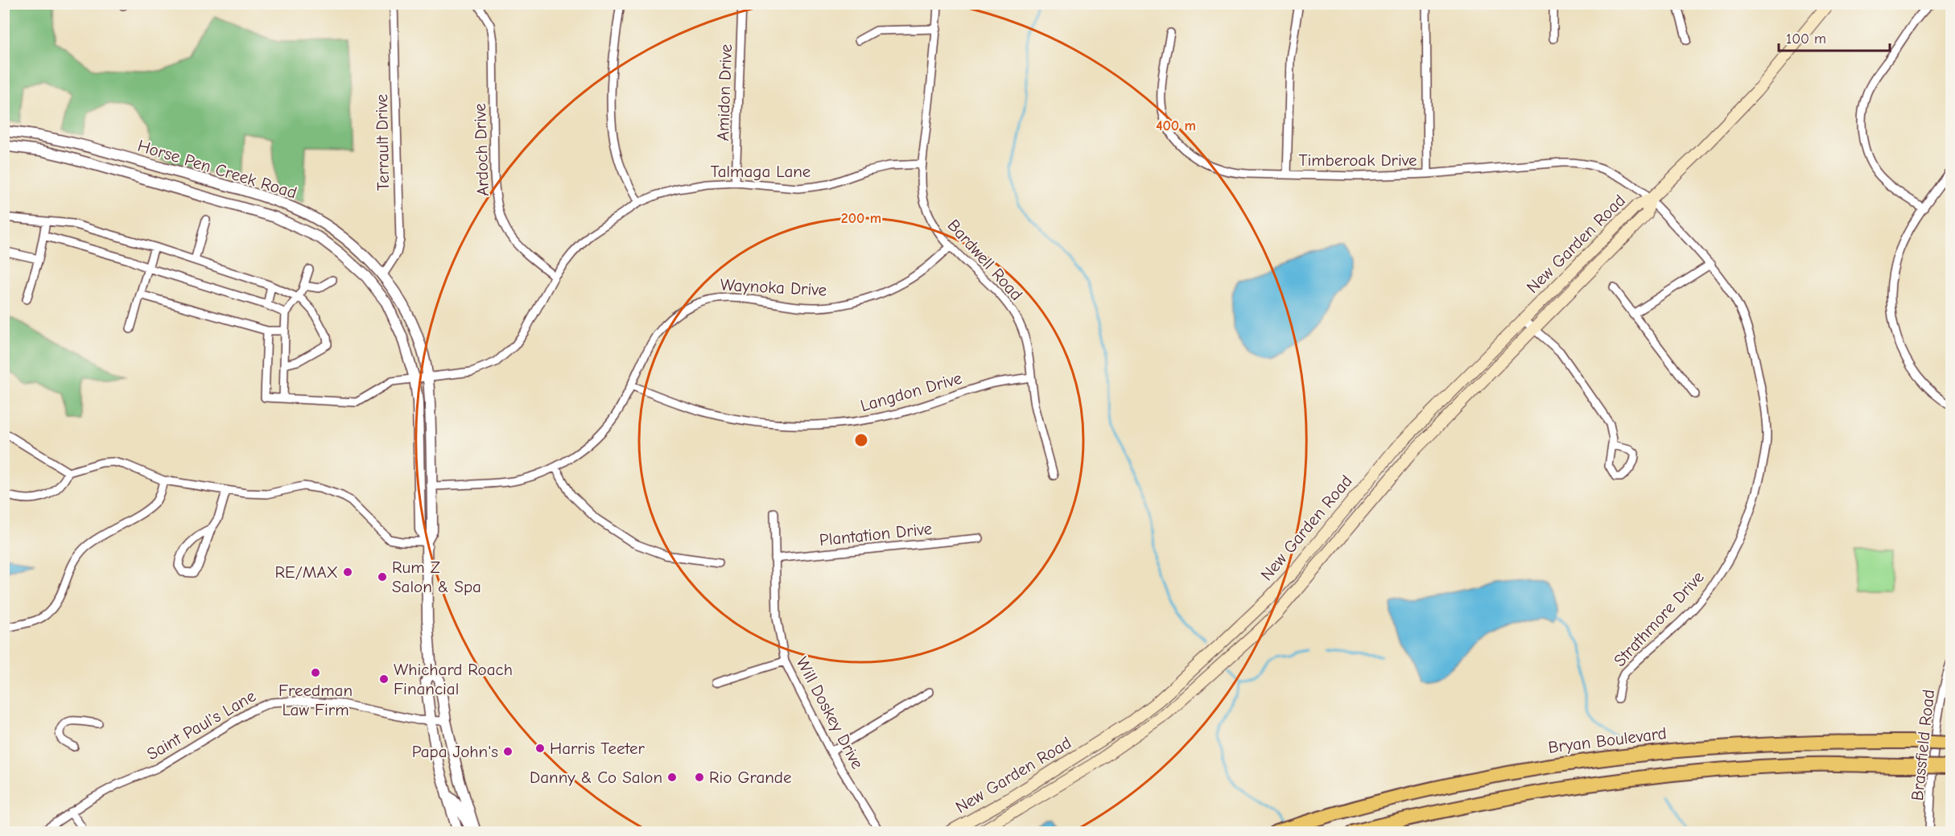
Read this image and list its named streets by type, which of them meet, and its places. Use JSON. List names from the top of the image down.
{
  "streets": {
    "highway": ["Bryan Boulevard"],
    "main road": ["New Garden Road"],
    "street": [
      "Amidon Drive",
      "Terrault Drive",
      "Ardoch Drive",
      "Timberoak Drive",
      "Horse Pen Creek Road",
      "Talmaga Lane",
      "Bardwell Road",
      "Waynoka Drive",
      "Langdon Drive",
      "Plantation Drive",
      "Strathmore Drive",
      "Will Doskey Drive",
      "Saint Paul's Lane",
      "Brassfield Road"
    ]
  },
  "crossings": [
    ["Amidon Drive", "Talmaga Lane"],
    ["Terrault Drive", "Horse Pen Creek Road"],
    ["Ardoch Drive", "Talmaga Lane"],
    ["Timberoak Drive", "New Garden Road"],
    ["Timberoak Drive", "Strathmore Drive"],
    ["Horse Pen Creek Road", "Talmaga Lane"],
    ["Horse Pen Creek Road", "Waynoka Drive"],
    ["Horse Pen Creek Road", "Saint Paul's Lane"],
    ["Talmaga Lane", "Bardwell Road"],
    ["New Garden Road", "Strathmore Drive"],
    ["Bardwell Road", "Waynoka Drive"],
    ["Bardwell Road", "Langdon Drive"],
    ["Waynoka Drive", "Langdon Drive"],
    ["Plantation Drive", "Will Doskey Drive"]
  ],
  "places": [
    "RE/MAX",
    "Rum Z Salon & Spa",
    "Freedman Law Firm",
    "Whichard Roach Financial",
    "Harris Teeter",
    "Papa John's",
    "Danny & Co Salon",
    "Rio Grande"
  ],
  "scale_bar": "100 m",
  "rings": ["400 m", "200 m"]
}
